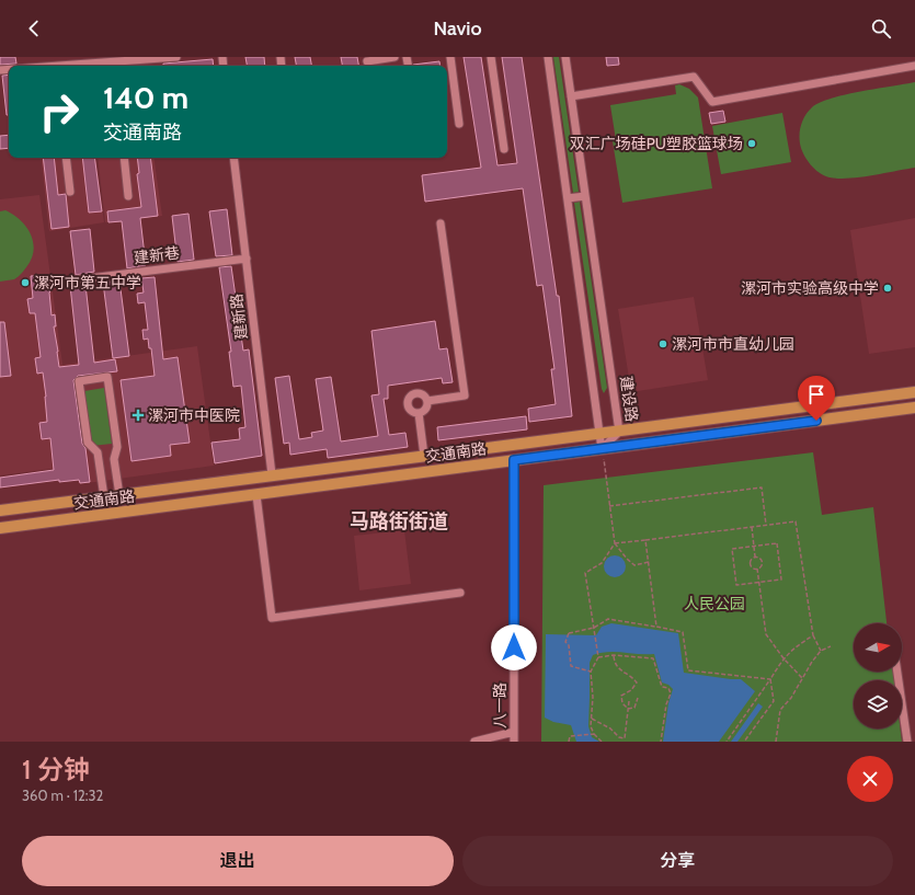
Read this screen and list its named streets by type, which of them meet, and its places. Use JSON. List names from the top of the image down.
{
  "streets": {
    "main road": ["交通南路"],
    "street": [
      "建新巷",
      "建新路",
      "建设路",
      "八一路"
    ]
  },
  "crossings": [
    ["建新巷", "建新路"],
    ["建新路", "交通南路"],
    ["建设路", "交通南路"],
    ["交通南路", "八一路"]
  ],
  "districts": ["马路街街道"],
  "parks": ["人民公园"],
  "places": {
    "other": [
      "双汇广场硅PU塑胶篮球场",
      "漯河市第五中学",
      "漯河市实验高级中学",
      "漯河市市直幼儿园"
    ],
    "health": ["漯河市中医院"]
  },
  "north": "right",
  "page": {
    "header": "Navio",
    "turn": ["140 m", "交通南路"],
    "heading": ["1 分钟", "360 m · 12:32"],
    "buttons": ["退出", "分享"]
  }
}
